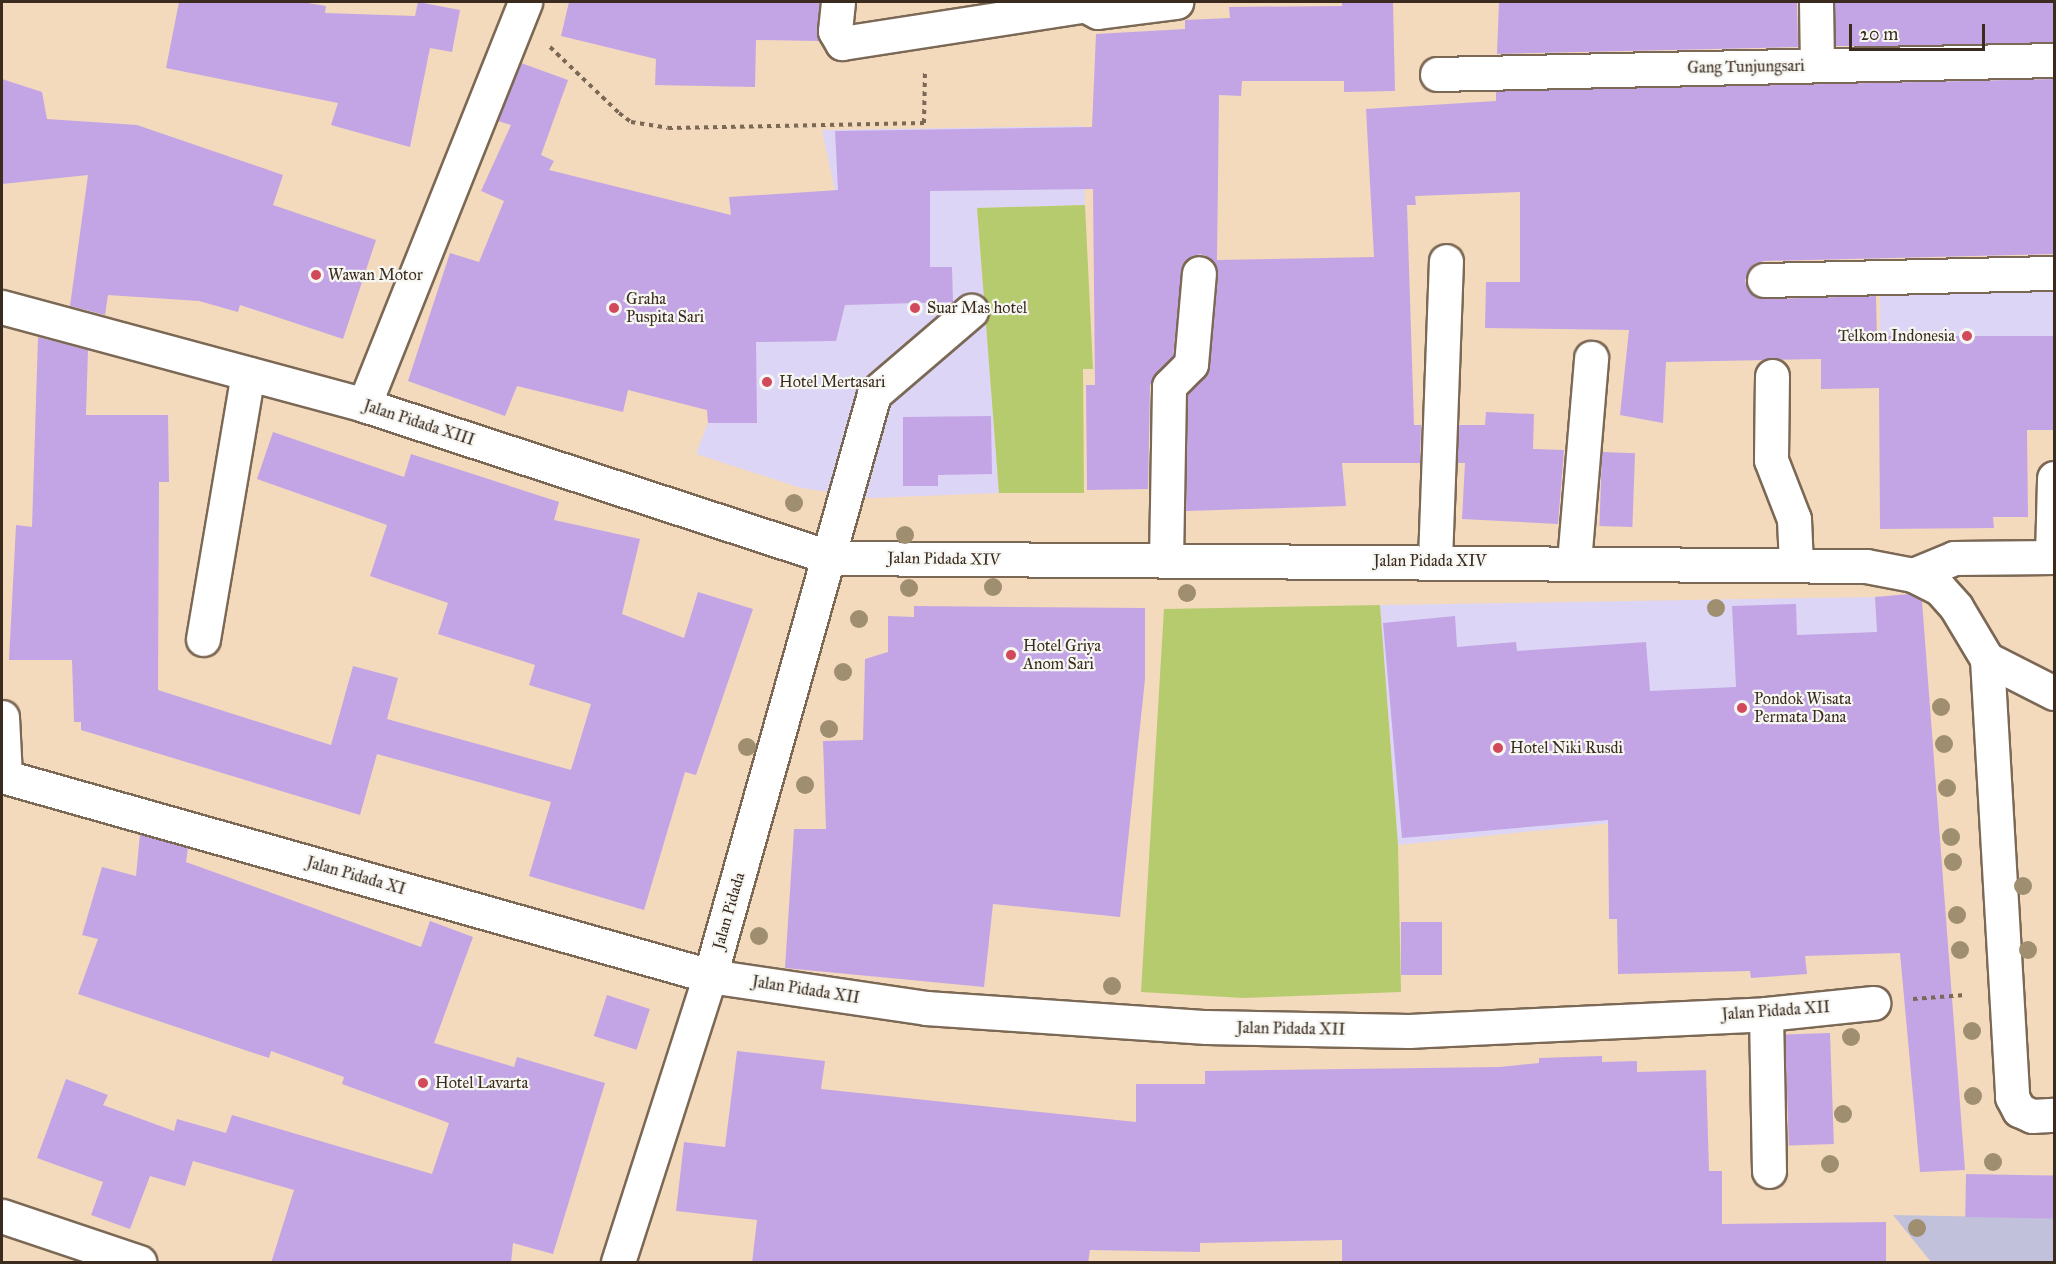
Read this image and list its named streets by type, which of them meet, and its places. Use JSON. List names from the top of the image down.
{
  "streets": {
    "street": [
      "Gang Tunjungsari",
      "Jalan Pidada XIII",
      "Jalan Pidada XIV",
      "Jalan Pidada XI",
      "Jalan Pidada",
      "Jalan Pidada XII"
    ]
  },
  "crossings": [
    ["Jalan Pidada XIII", "Jalan Pidada XIV"],
    ["Jalan Pidada XIII", "Jalan Pidada"],
    ["Jalan Pidada XIV", "Jalan Pidada"],
    ["Jalan Pidada XI", "Jalan Pidada"],
    ["Jalan Pidada XI", "Jalan Pidada XII"],
    ["Jalan Pidada", "Jalan Pidada XII"]
  ],
  "places": [
    "Wawan Motor",
    "Graha Puspita Sari",
    "Suar Mas hotel",
    "Telkom Indonesia",
    "Hotel Mertasari",
    "Hotel Griya Anom Sari",
    "Pondok Wisata Permata Dana",
    "Hotel Niki Rusdi",
    "Hotel Lavarta"
  ],
  "scale_bar": "20 m"
}
